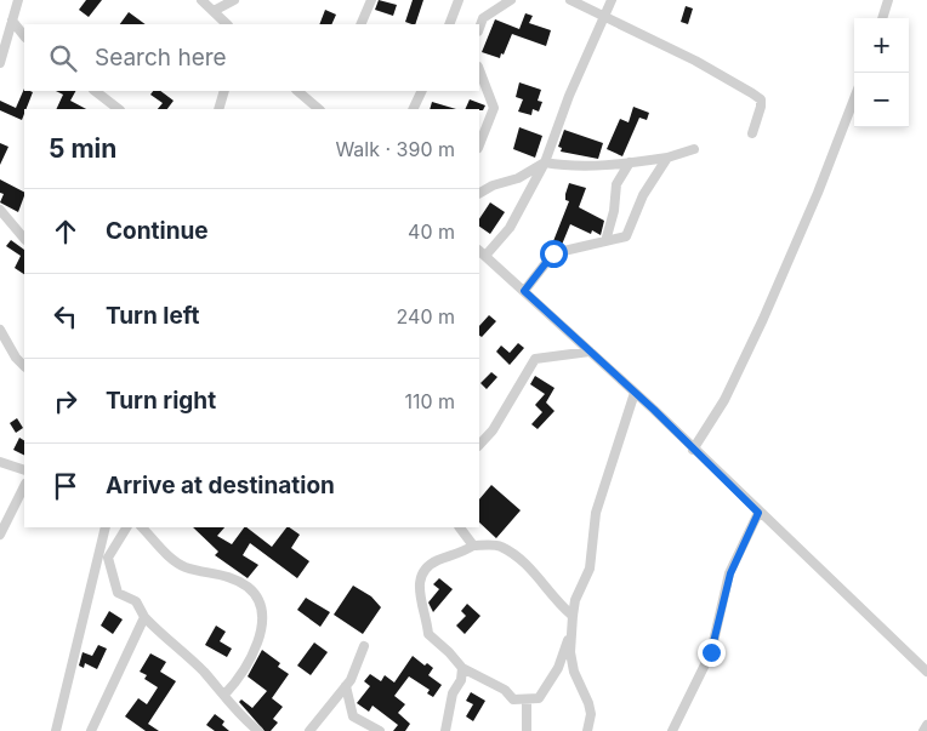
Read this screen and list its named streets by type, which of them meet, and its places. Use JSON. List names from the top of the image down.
{
  "page": {
    "map_buttons": ["+", "−"],
    "search": "Search here",
    "heading": ["5 min", "Walk · 390 m"],
    "list": [
      ["Continue", "40 m"],
      ["Turn left", "240 m"],
      ["Turn right", "110 m"],
      "Arrive at destination"
    ]
  }
}
